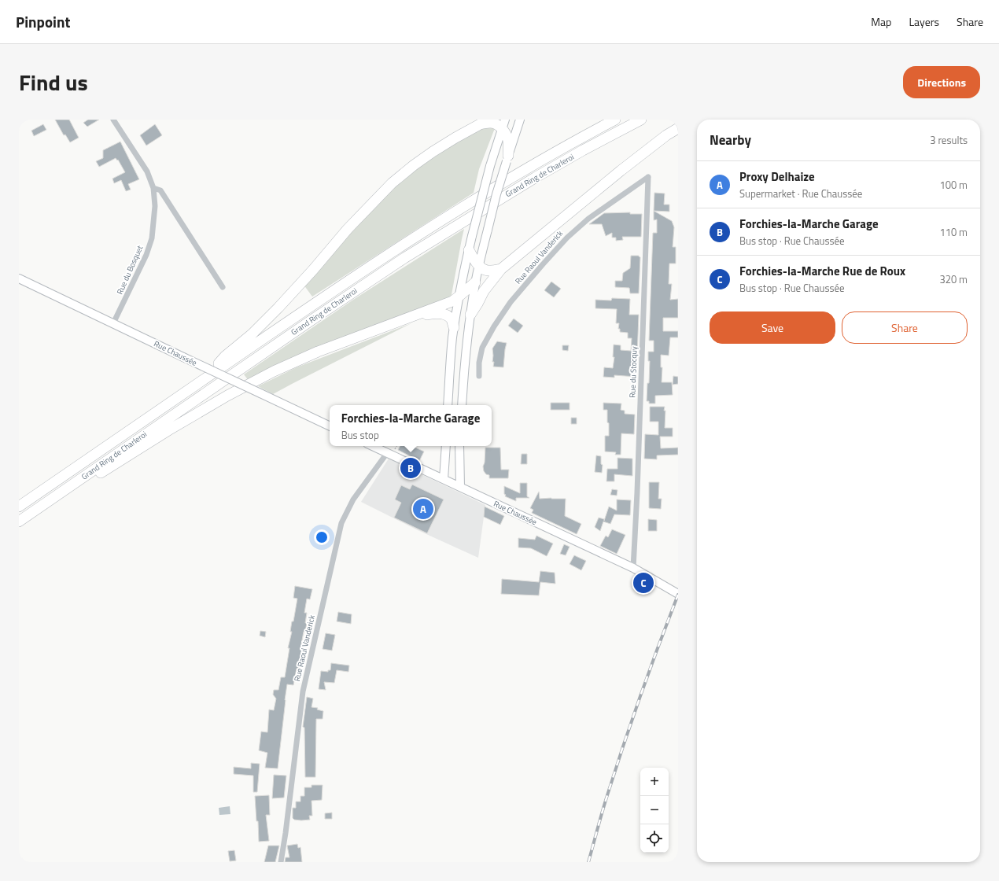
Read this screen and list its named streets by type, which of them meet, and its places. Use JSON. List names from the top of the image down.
{
  "streets": {
    "highway": ["Grand Ring de Charleroi"],
    "main road": ["Rue Chaussée"],
    "street": ["Rue Raoul Vanderick", "Rue du Bosquet", "Rue du Stocquy"]
  },
  "crossings": [
    ["Rue Raoul Vanderick", "Rue Chaussée"],
    ["Rue Raoul Vanderick", "Rue du Stocquy"],
    ["Rue du Bosquet", "Rue Chaussée"],
    ["Rue Chaussée", "Rue du Stocquy"]
  ],
  "page": {
    "header": "Pinpoint",
    "nav": ["Map", "Layers", "Share"],
    "title": "Find us",
    "buttons": [
      "Directions",
      ["Save", "Share"]
    ],
    "heading": ["Nearby", "3 results"],
    "list": [
      {
        "mark": "A",
        "name": "Proxy Delhaize",
        "note": "Supermarket · Rue Chaussée",
        "value": "100 m"
      },
      {
        "mark": "B",
        "name": "Forchies-la-Marche Garage",
        "note": "Bus stop · Rue Chaussée",
        "value": "110 m"
      },
      {
        "mark": "C",
        "name": "Forchies-la-Marche Rue de Roux",
        "note": "Bus stop · Rue Chaussée",
        "value": "320 m"
      }
    ],
    "popup": ["Forchies-la-Marche Garage", "Bus stop"],
    "pins": ["B", "A", "C"],
    "map_buttons": ["+", "−"]
  }
}
